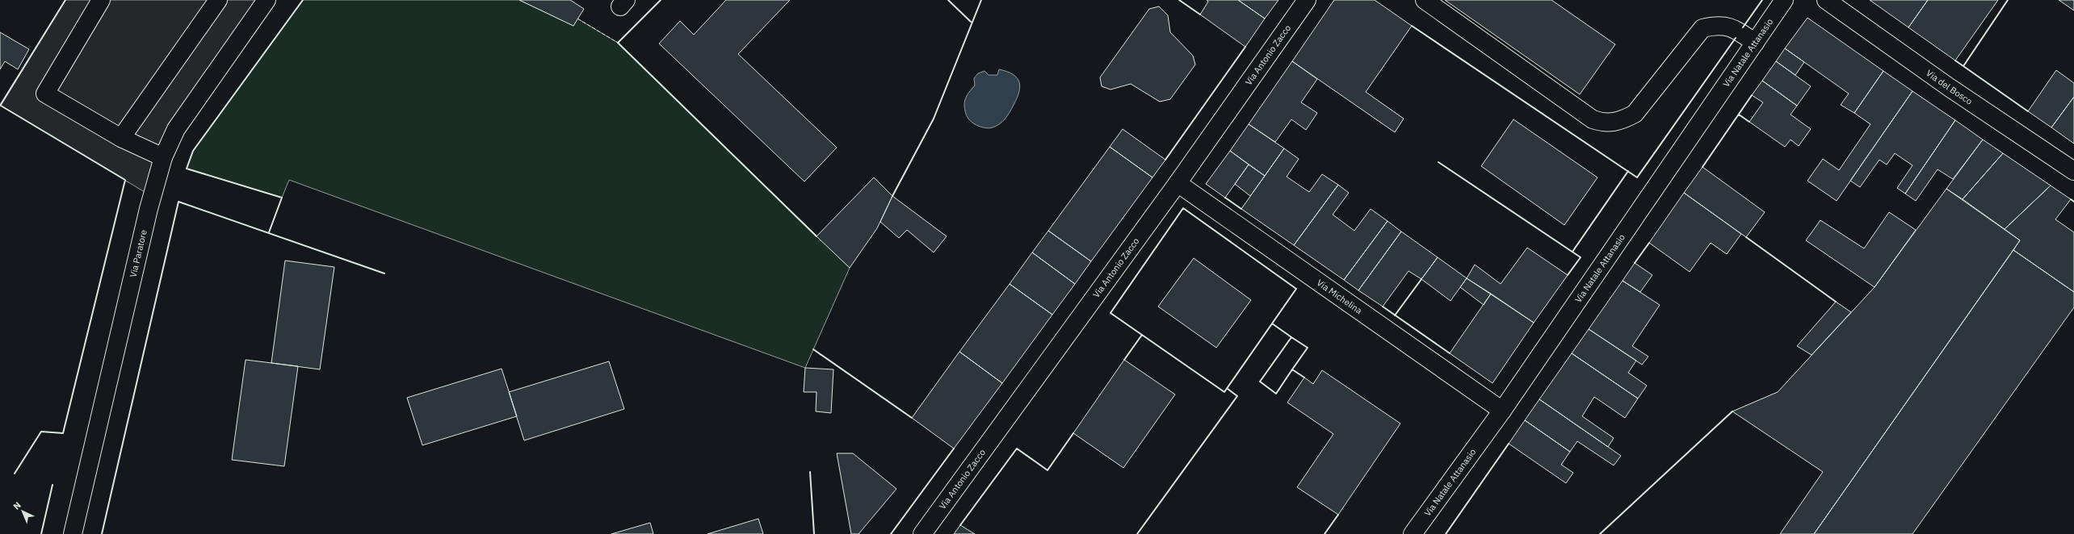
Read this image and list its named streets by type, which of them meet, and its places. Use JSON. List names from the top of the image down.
{
  "streets": {
    "street": [
      "Via Natale Attanasio",
      "Via Antonio Zacco",
      "Via del Bosco",
      "Via Paratore",
      "Via Michelina"
    ]
  },
  "crossings": [
    ["Via Natale Attanasio", "Via Michelina"],
    ["Via Antonio Zacco", "Via Michelina"]
  ],
  "north": "top left"
}
